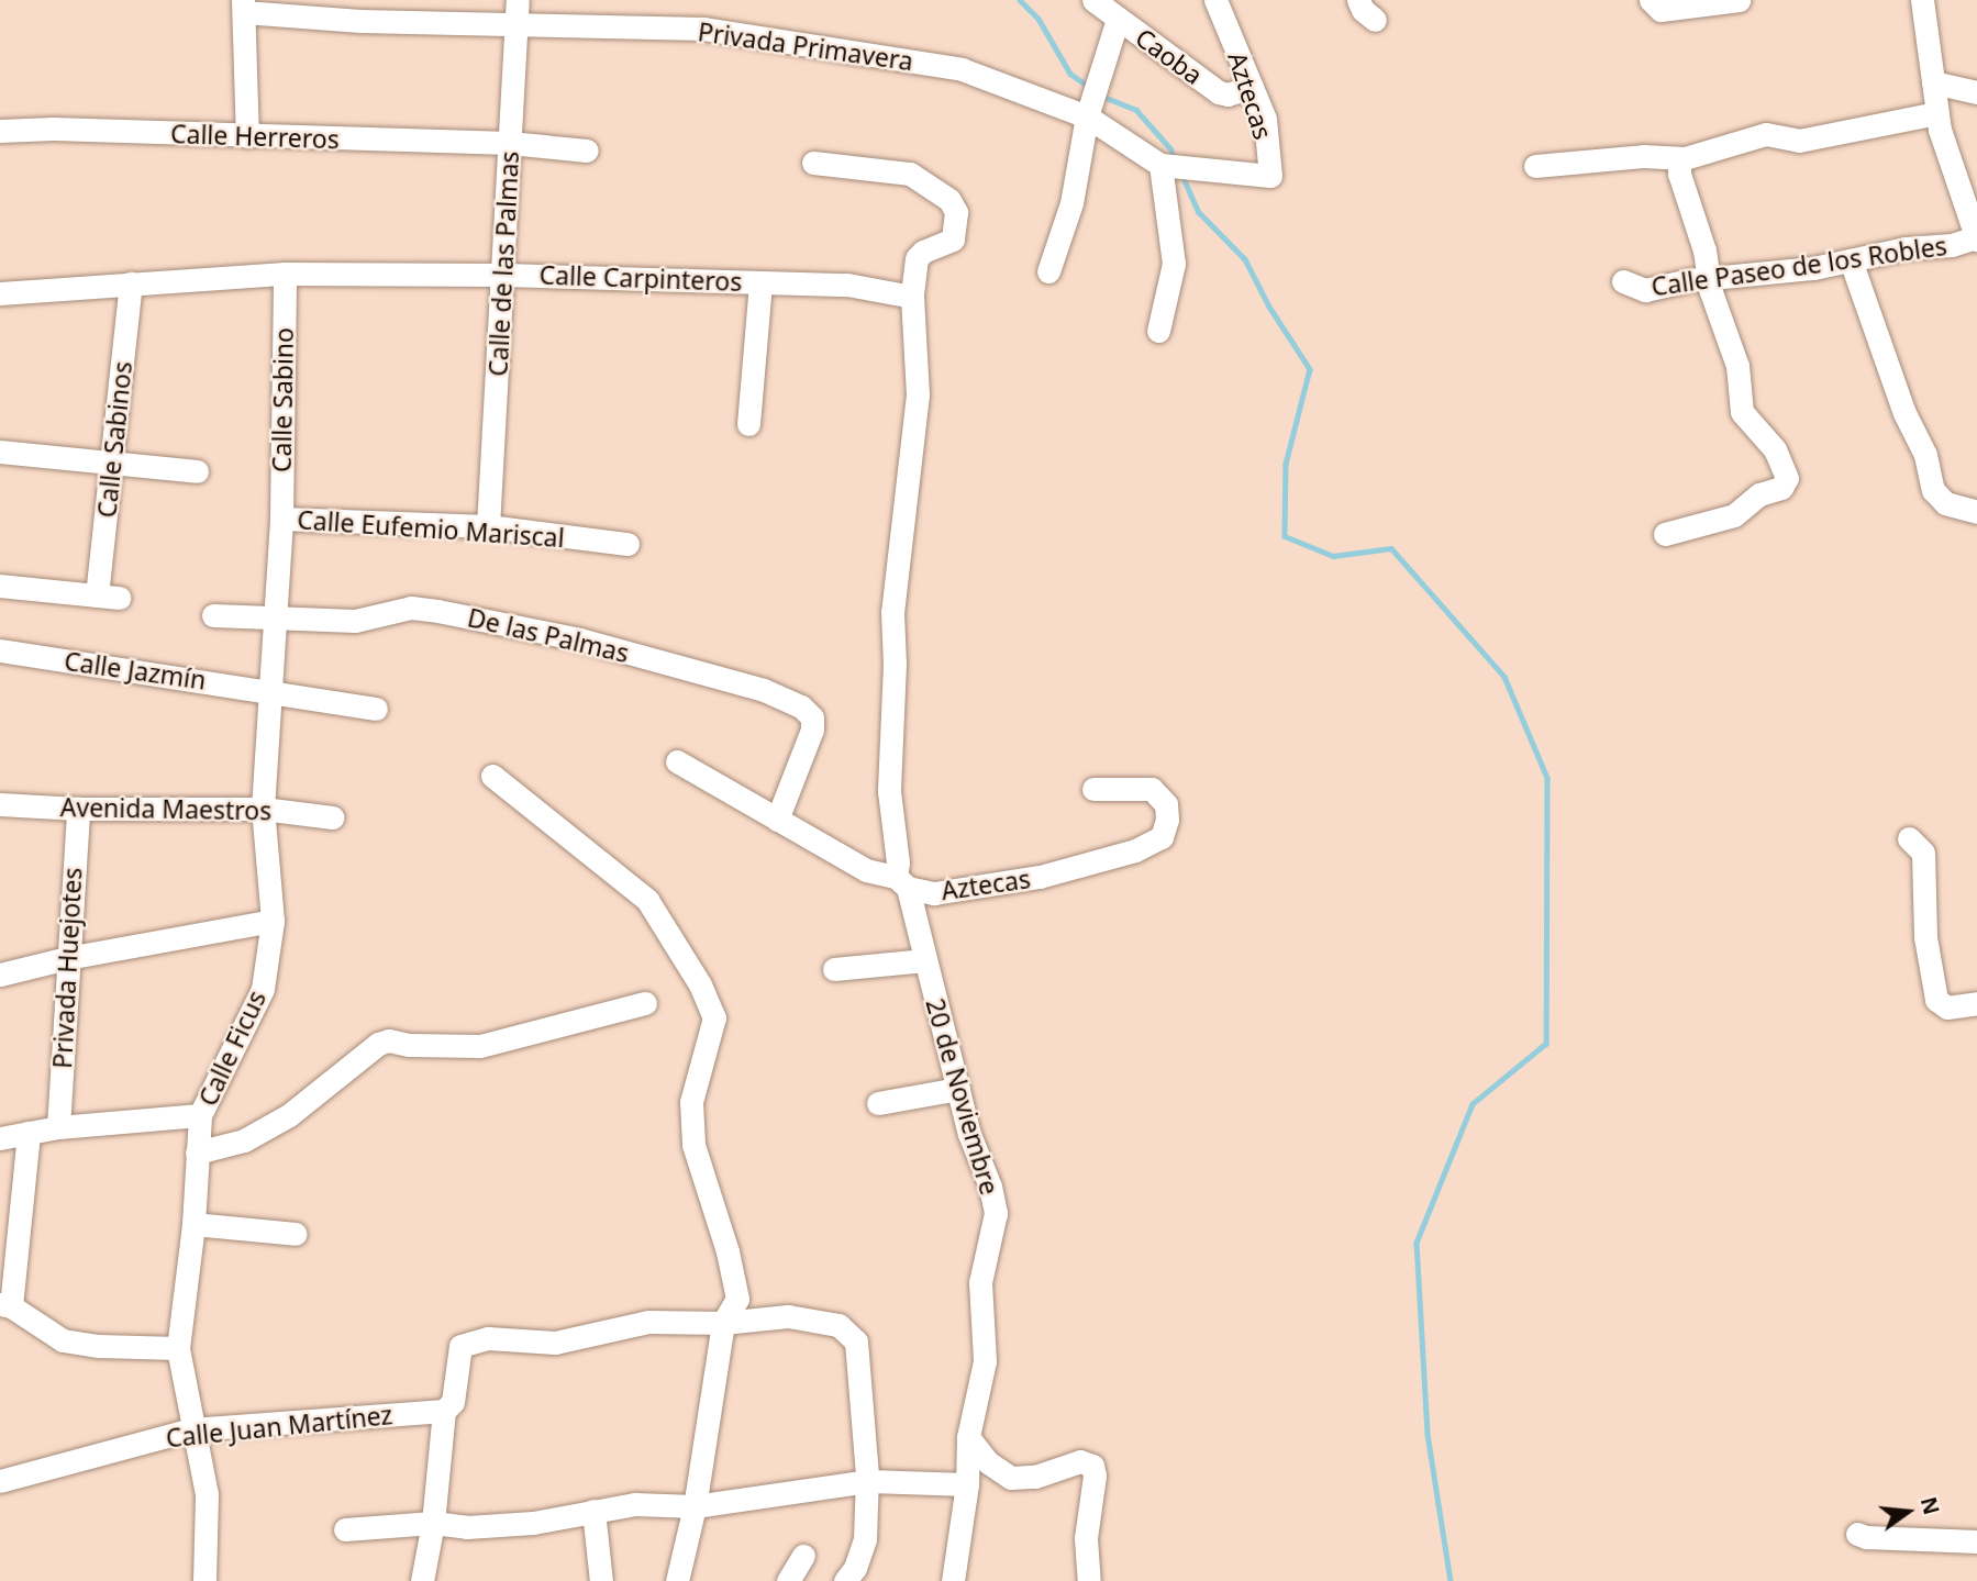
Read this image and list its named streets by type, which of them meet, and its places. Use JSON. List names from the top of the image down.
{
  "streets": {
    "street": [
      "Privada Primavera",
      "Caoba",
      "Aztecas",
      "Calle Herreros",
      "Calle de las Palmas",
      "Calle Paseo de los Robles",
      "Calle Carpinteros",
      "Calle Sabino",
      "Calle Sabinos",
      "Calle Eufemio Mariscal",
      "De las Palmas",
      "Calle Jazmín",
      "Avenida Maestros",
      "Privada Huejotes",
      "Calle Ficus",
      "20 de Noviembre",
      "Calle Juan Martínez"
    ]
  },
  "crossings": [
    ["Privada Primavera", "Aztecas"],
    ["Privada Primavera", "Calle de las Palmas"],
    ["Caoba", "Aztecas"],
    ["Aztecas", "De las Palmas"],
    ["Aztecas", "20 de Noviembre"],
    ["Calle Herreros", "Calle de las Palmas"],
    ["Calle de las Palmas", "Calle Carpinteros"],
    ["Calle de las Palmas", "Calle Eufemio Mariscal"],
    ["Calle Carpinteros", "Calle Sabino"],
    ["Calle Carpinteros", "Calle Sabinos"],
    ["Calle Carpinteros", "20 de Noviembre"],
    ["Calle Sabino", "Calle Eufemio Mariscal"],
    ["Calle Sabino", "De las Palmas"],
    ["Calle Sabino", "Calle Ficus"],
    ["De las Palmas", "Calle Ficus"],
    ["Calle Jazmín", "Calle Ficus"],
    ["Avenida Maestros", "Privada Huejotes"],
    ["Avenida Maestros", "Calle Ficus"],
    ["Calle Ficus", "Calle Juan Martínez"]
  ],
  "north": "right"
}
